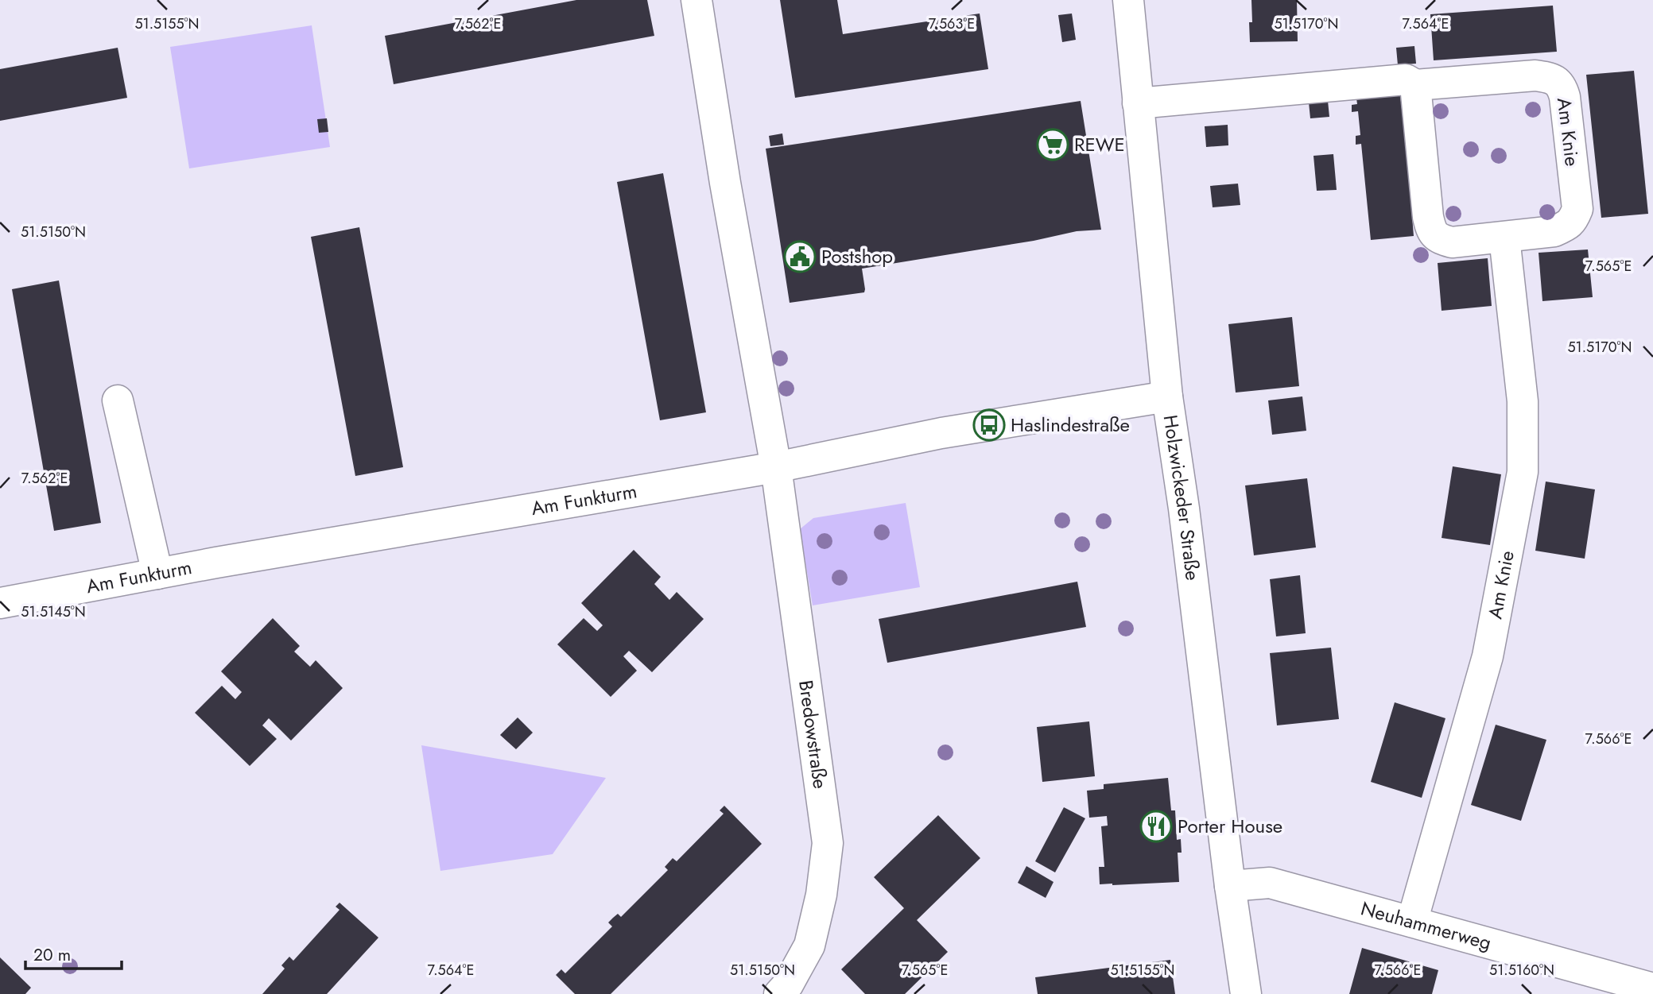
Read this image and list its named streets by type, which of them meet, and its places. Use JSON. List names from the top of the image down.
{
  "streets": {
    "street": [
      "Am Knie",
      "Holzwickeder Straße",
      "Am Funkturm",
      "Bredowstraße",
      "Neuhammerweg"
    ]
  },
  "crossings": [
    ["Am Knie", "Holzwickeder Straße"],
    ["Am Knie", "Neuhammerweg"],
    ["Holzwickeder Straße", "Am Funkturm"],
    ["Holzwickeder Straße", "Neuhammerweg"],
    ["Am Funkturm", "Bredowstraße"]
  ],
  "places": {
    "supermarket": ["REWE"],
    "public building": ["Postshop"],
    "bus stop": ["Haslindestraße"],
    "restaurant": ["Porter House"]
  },
  "scale_bar": "20 m",
  "coordinates": [
    "51.5155°N",
    "7.562°E",
    "7.563°E",
    "51.5170°N",
    "7.564°E",
    "51.5150°N",
    "7.565°E",
    "51.5145°N",
    "7.566°E",
    "51.5160°N"
  ]
}
